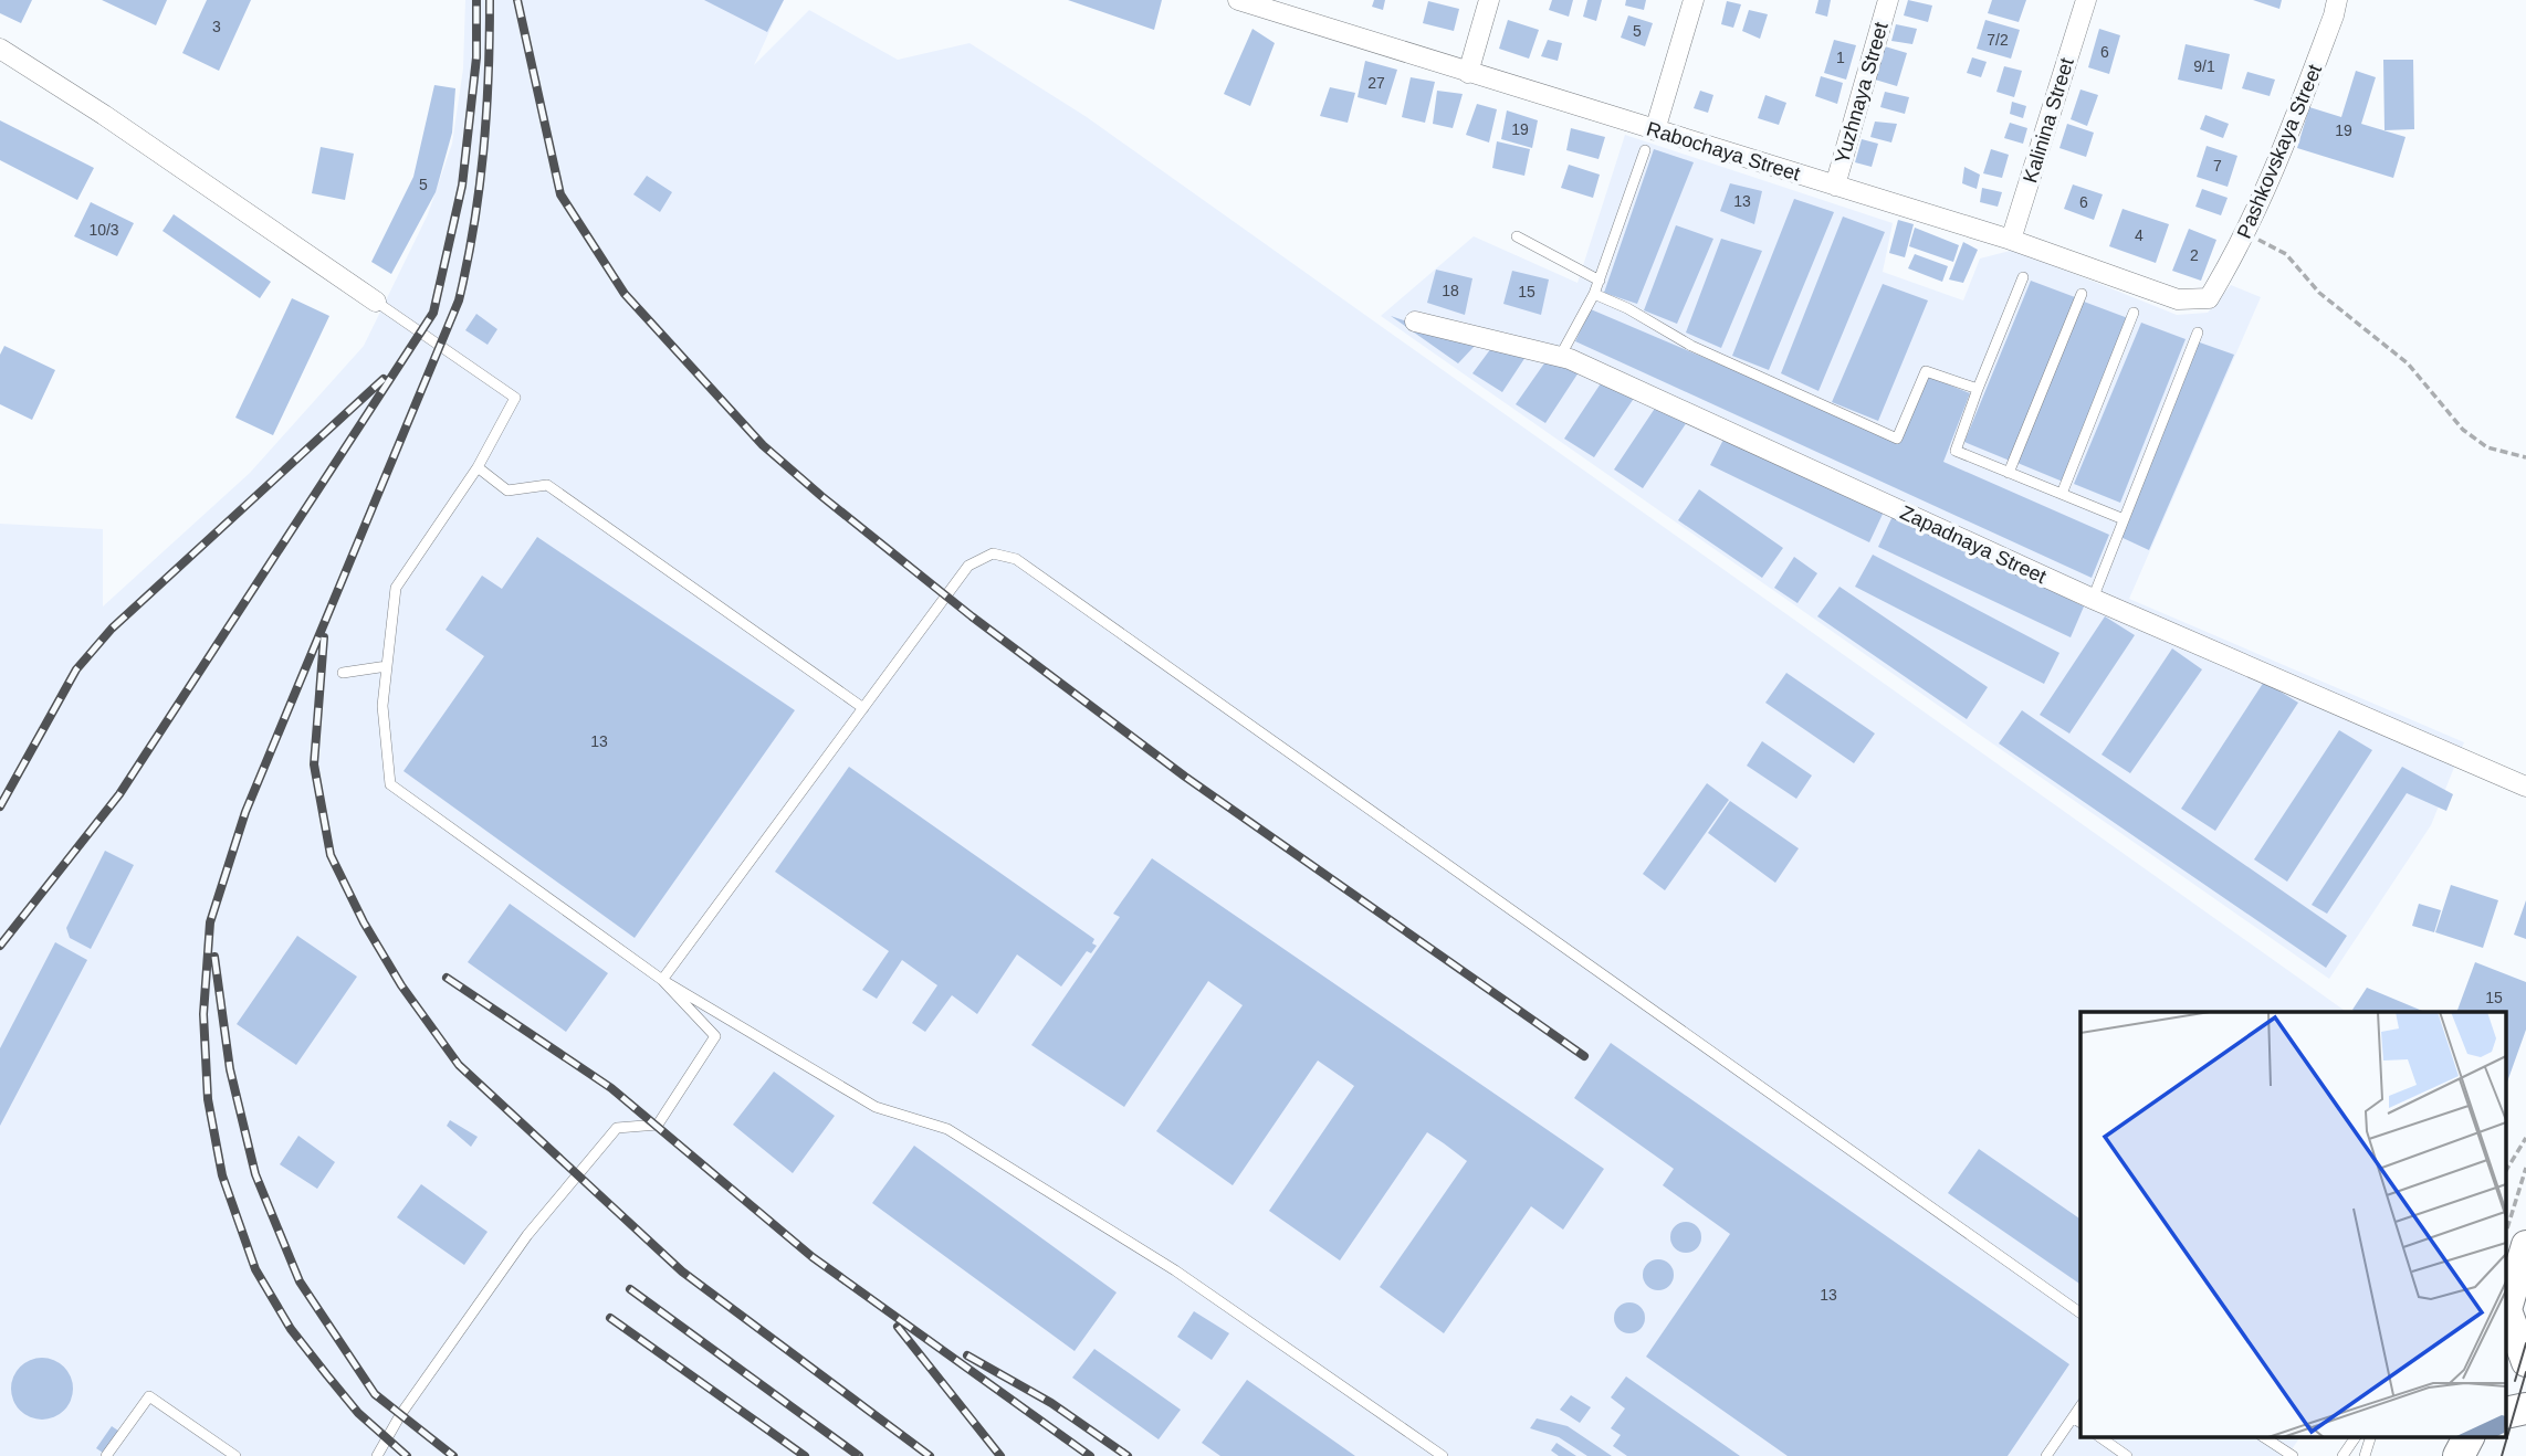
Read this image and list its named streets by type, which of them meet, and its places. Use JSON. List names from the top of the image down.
{
  "streets": {
    "street": [
      "Yuzhnaya Street",
      "Kalinina Street",
      "Rabochaya Street",
      "Pashkovskaya Street",
      "Zapadnaya Street"
    ]
  },
  "crossings": [
    ["Yuzhnaya Street", "Rabochaya Street"],
    ["Kalinina Street", "Rabochaya Street"],
    ["Rabochaya Street", "Pashkovskaya Street"]
  ],
  "house_numbers": [
    "3",
    "5",
    "7/2",
    "6",
    "1",
    "9/1",
    "27",
    "19",
    "19",
    "7",
    "5",
    "13",
    "6",
    "10/3",
    "4",
    "2",
    "18",
    "15",
    "13",
    "15",
    "13"
  ]
}
